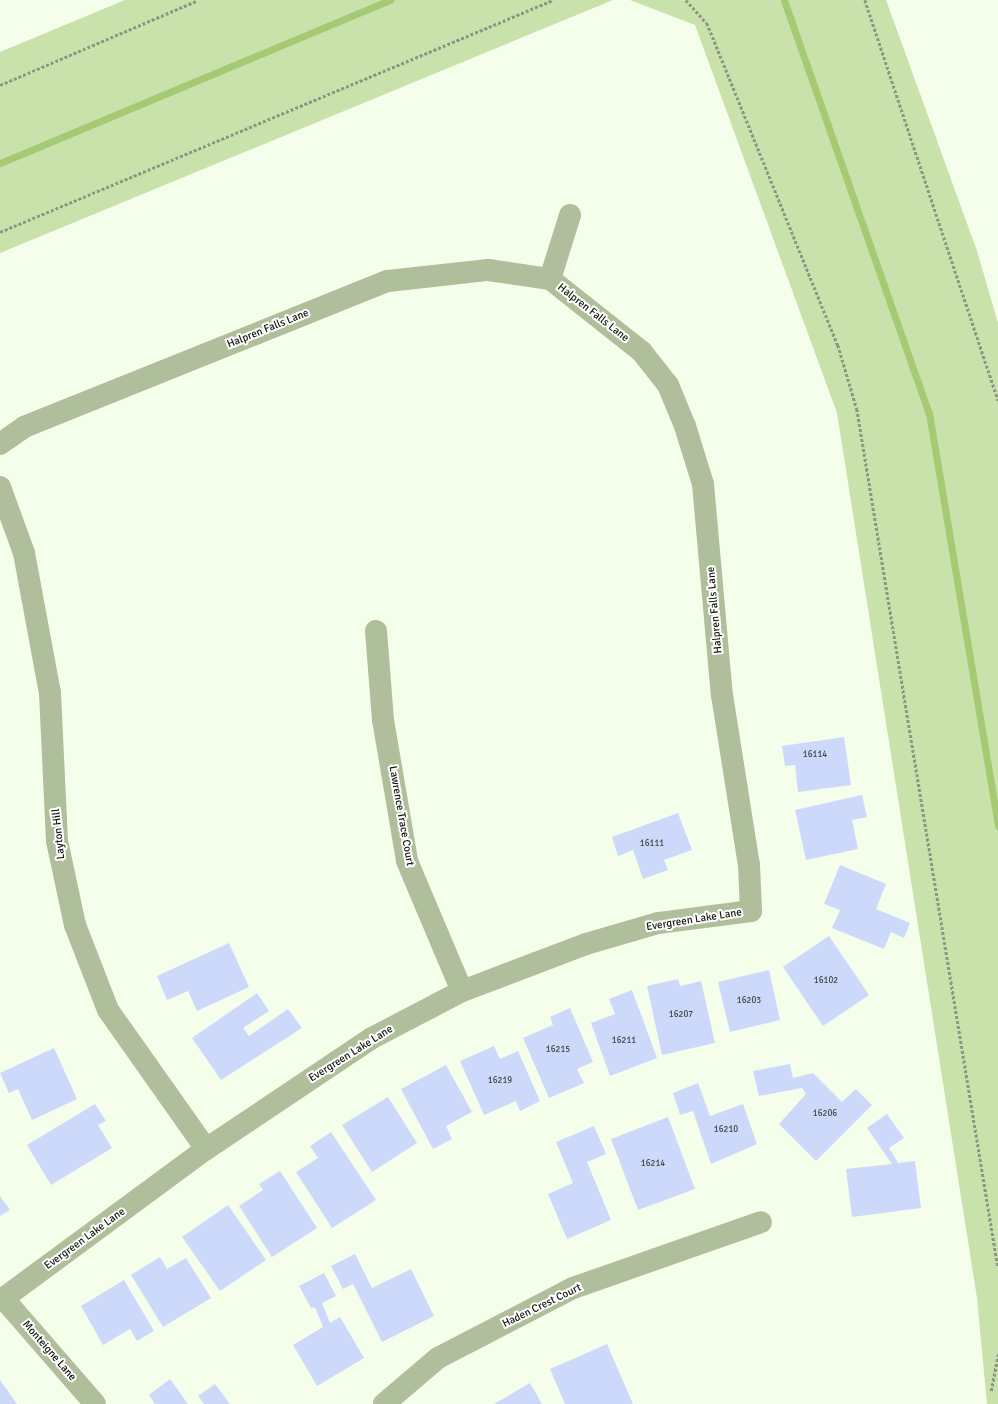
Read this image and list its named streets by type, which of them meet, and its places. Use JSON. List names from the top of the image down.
{
  "streets": {
    "street": [
      "Halpren Falls Lane",
      "Lawrence Trace Court",
      "Layton Hill",
      "Evergreen Lake Lane",
      "Haden Crest Court",
      "Monteigne Lane"
    ]
  },
  "crossings": [
    ["Halpren Falls Lane", "Evergreen Lake Lane"],
    ["Lawrence Trace Court", "Evergreen Lake Lane"],
    ["Layton Hill", "Evergreen Lake Lane"],
    ["Evergreen Lake Lane", "Monteigne Lane"]
  ],
  "house_numbers": [
    "16114",
    "16111",
    "16102",
    "16203",
    "16207",
    "16211",
    "16215",
    "16219",
    "16206",
    "16210",
    "16214"
  ]
}
